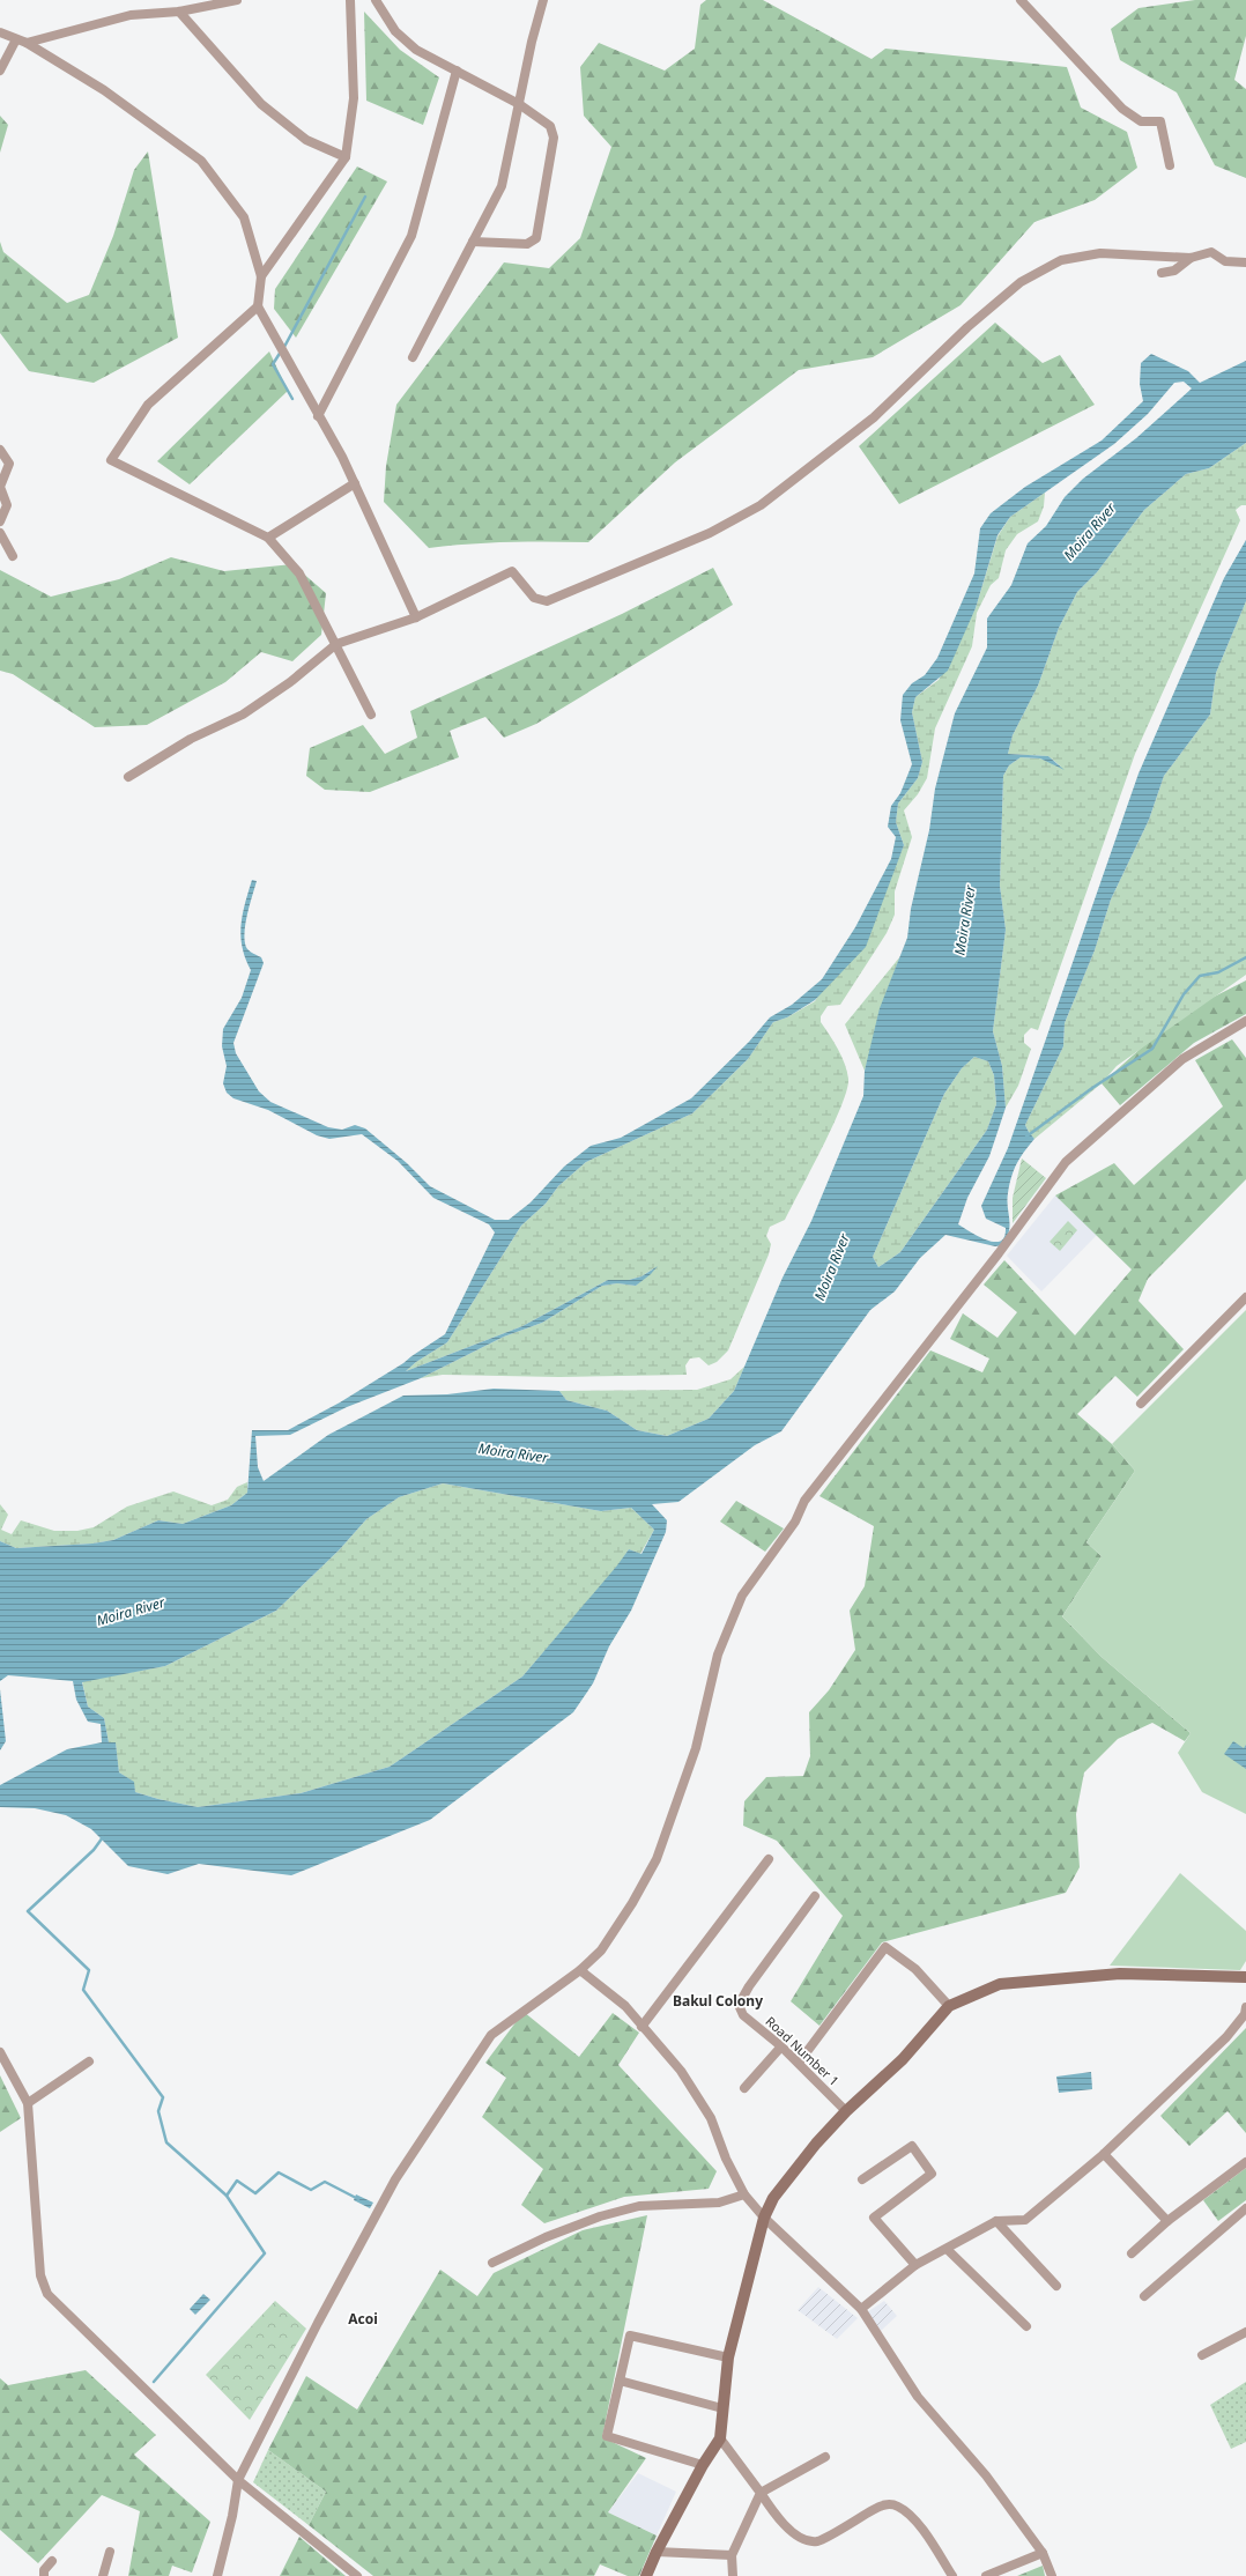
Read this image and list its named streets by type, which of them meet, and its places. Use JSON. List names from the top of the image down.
{
  "streets": {
    "street": ["Road Number 1"]
  },
  "districts": ["Bakul Colony", "Acoi"],
  "water": ["Moira River"]
}
